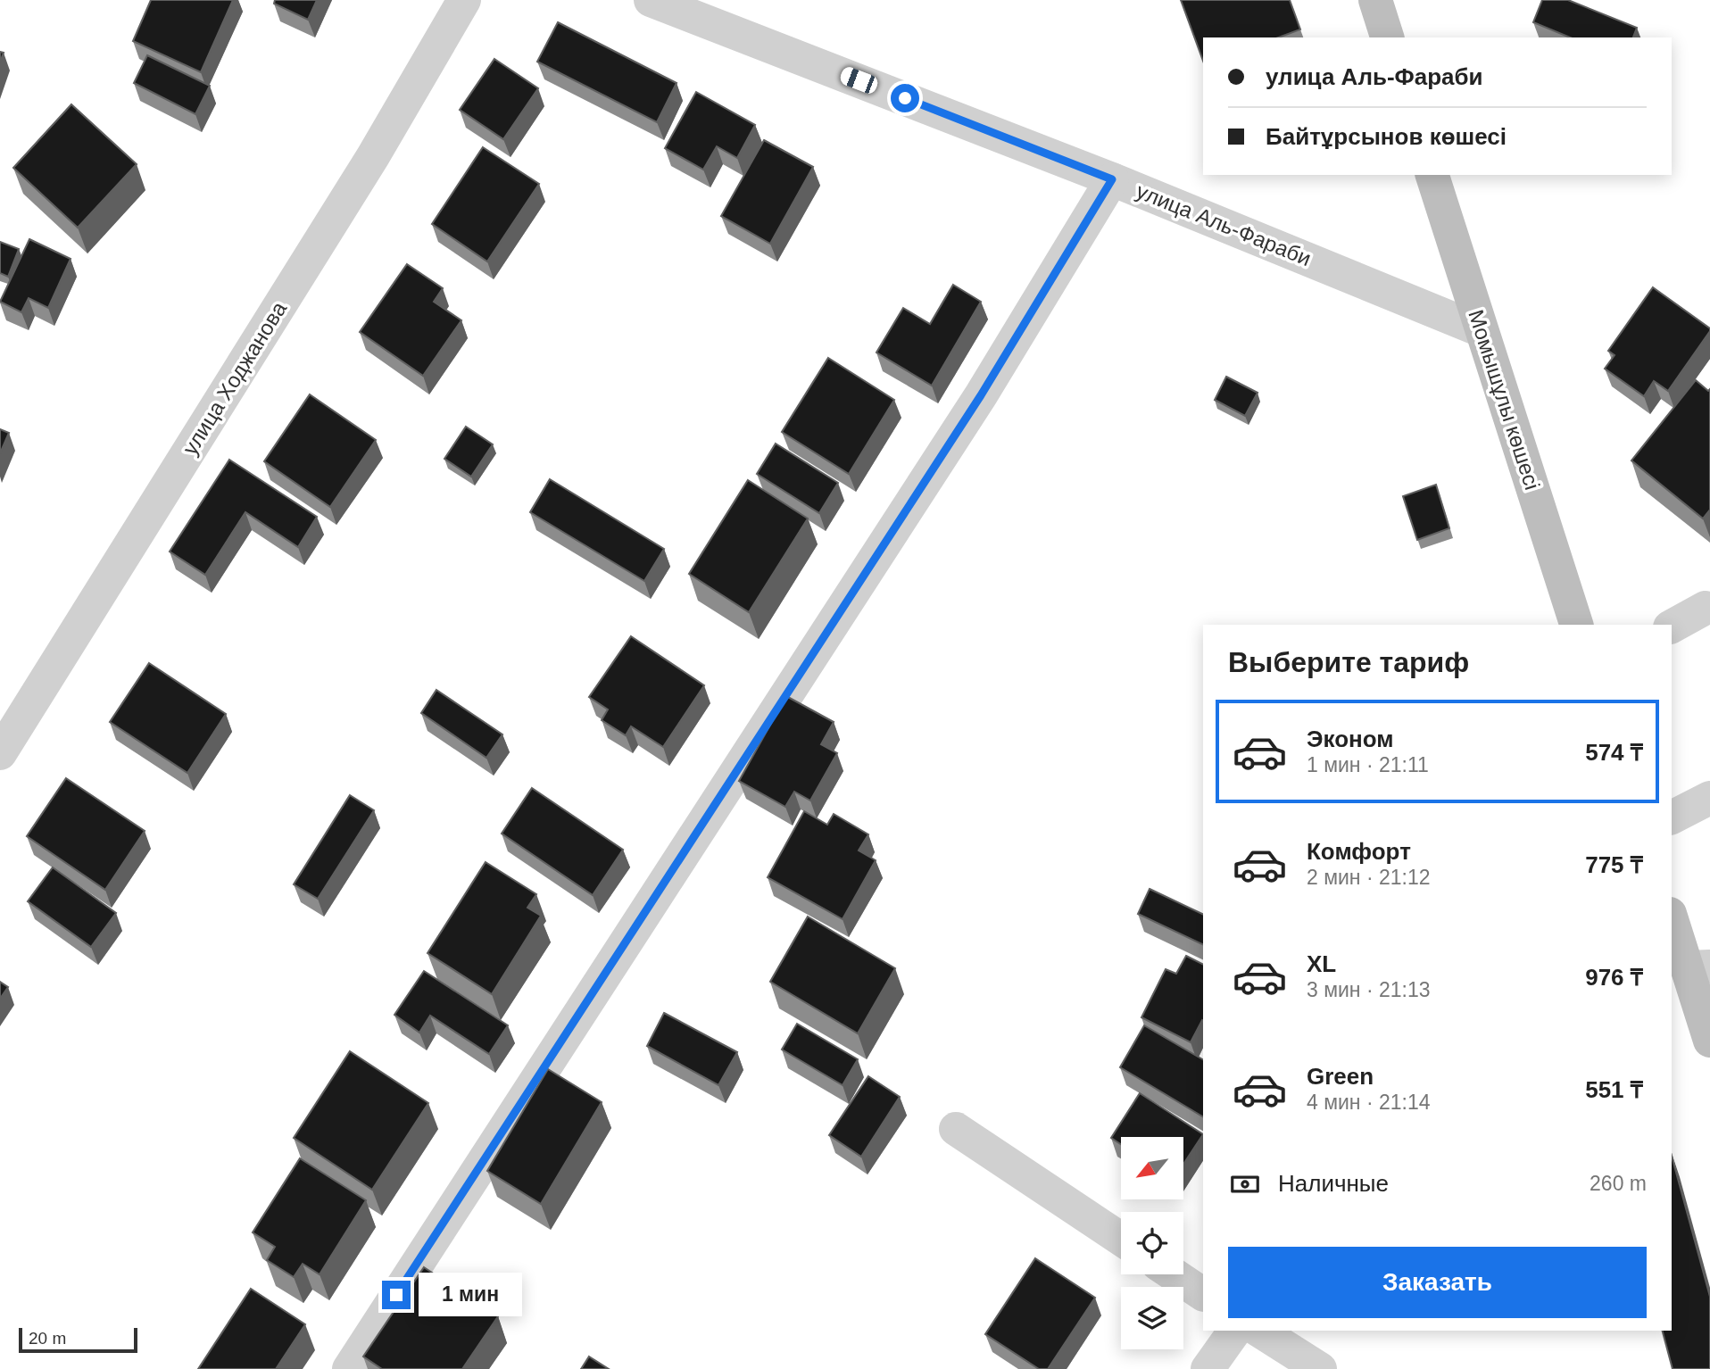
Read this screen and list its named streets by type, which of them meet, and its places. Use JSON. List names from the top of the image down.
{
  "streets": {
    "main road": ["Момышұлы көшесі"],
    "street": ["улица Аль-Фараби", "улица Ходжанова"]
  },
  "crossings": [
    ["улица Аль-Фараби", "Момышұлы көшесі"]
  ],
  "scale_bar": "20 m",
  "north": "bottom left",
  "page": {
    "banner": ["улица Аль-Фараби", "Байтұрсынов көшесі"],
    "heading": "Выберите тариф",
    "list": [
      {
        "name": "Эконом",
        "note": "1 мин · 21:11",
        "value": "574 ₸"
      },
      {
        "name": "Комфорт",
        "note": "2 мин · 21:12",
        "value": "775 ₸"
      },
      {
        "name": "XL",
        "note": "3 мин · 21:13",
        "value": "976 ₸"
      },
      {
        "name": "Green",
        "note": "4 мин · 21:14",
        "value": "551 ₸"
      }
    ],
    "pay": ["Наличные", "260 m"],
    "buttons": "Заказать",
    "bubble": "1 мин",
    "scale": "20 m"
  }
}
